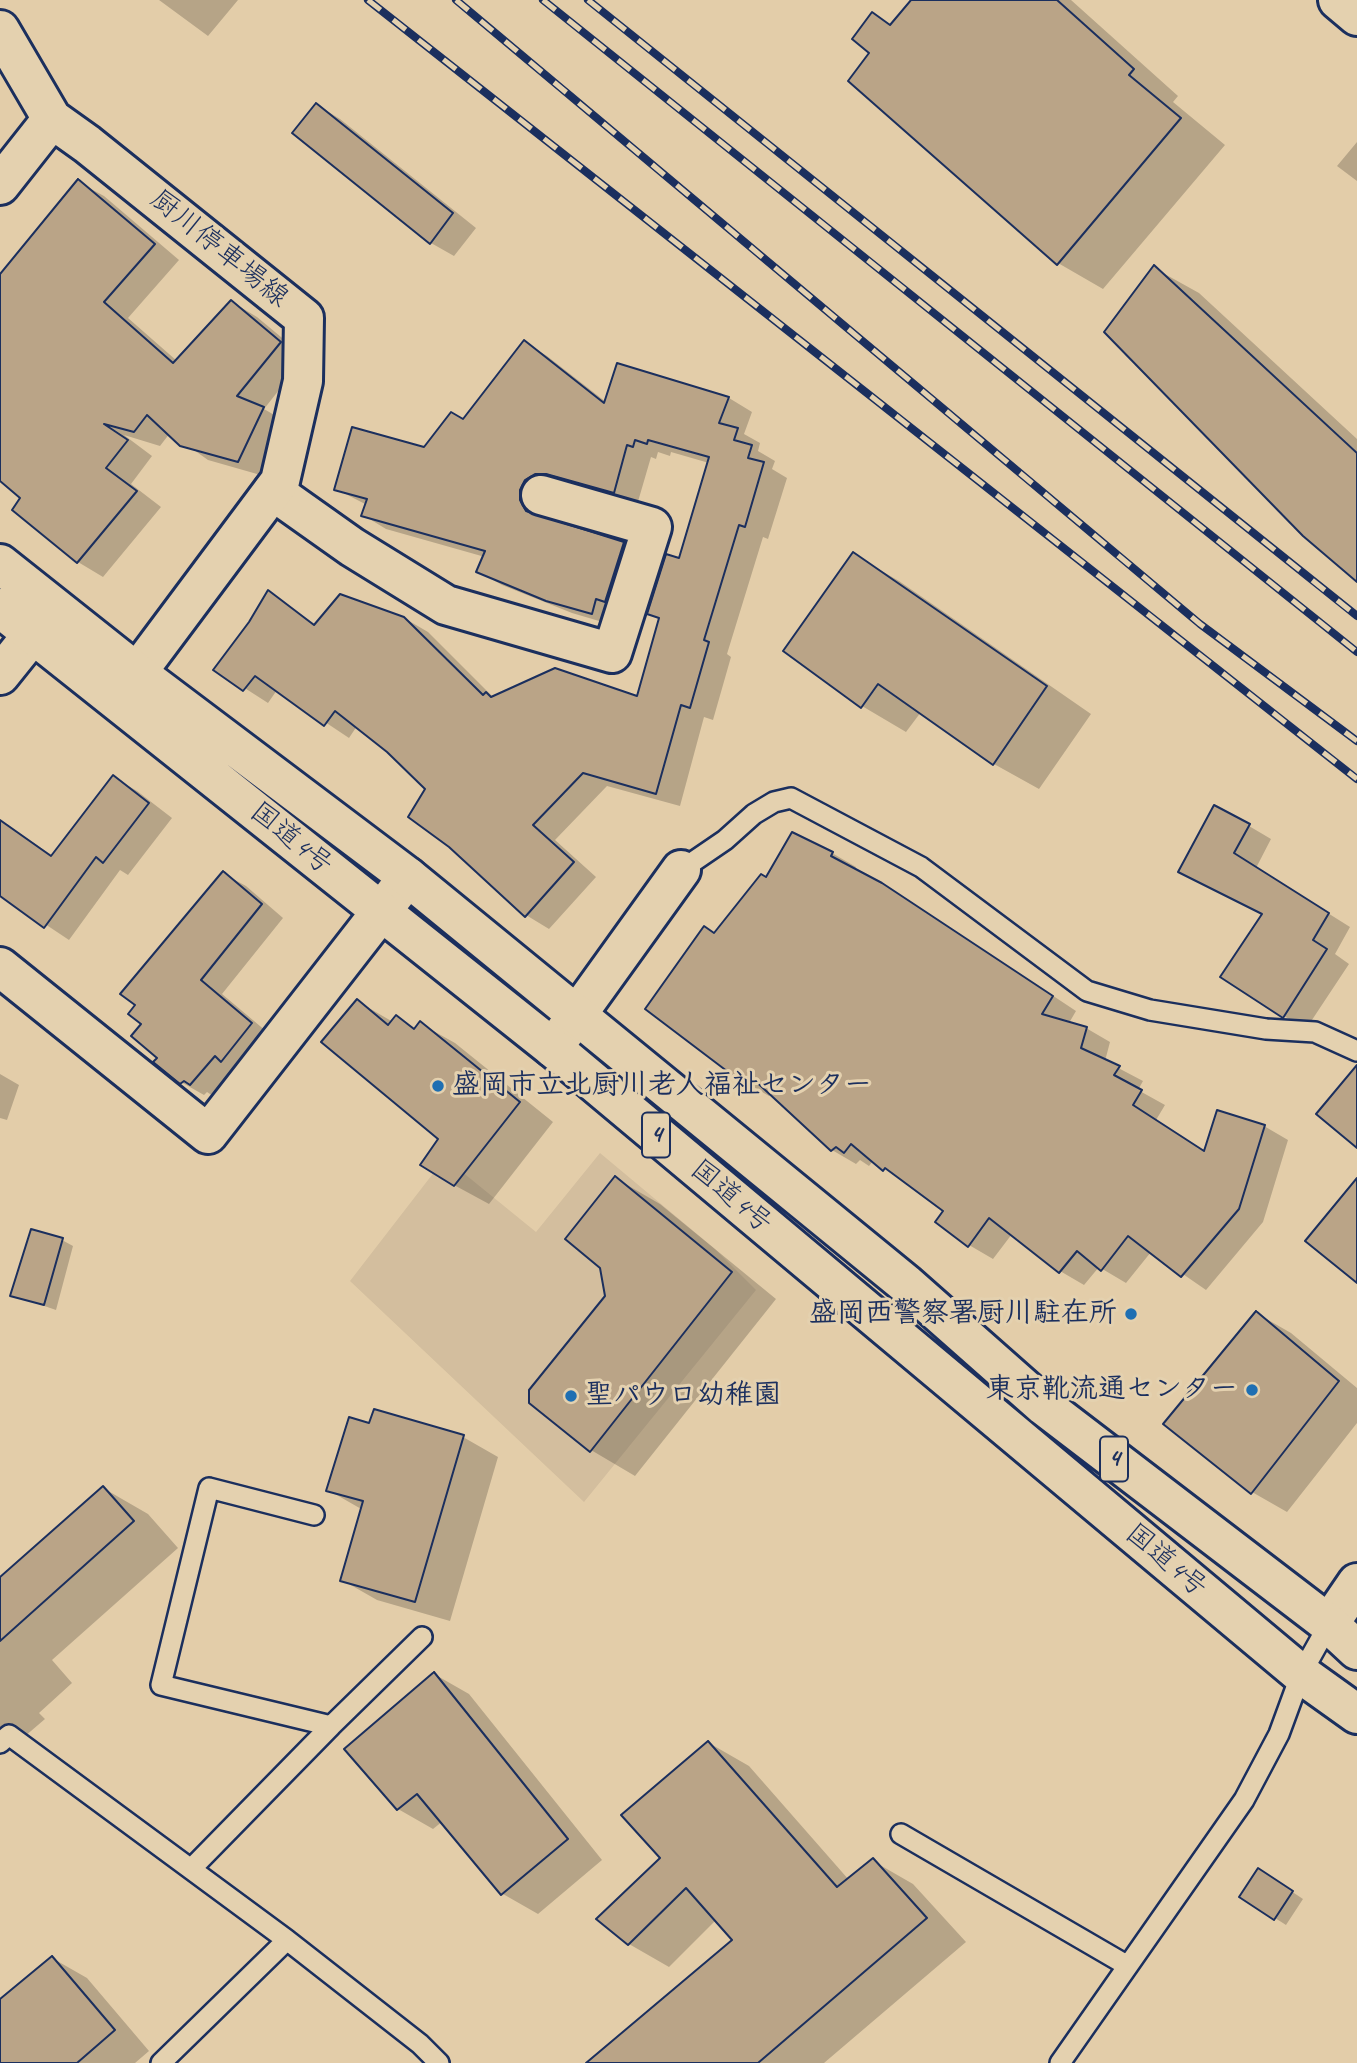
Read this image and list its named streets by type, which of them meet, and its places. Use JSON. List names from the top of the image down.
{
  "streets": {
    "main road": ["厨川停車場線", "国道4号", "4"]
  },
  "crossings": [
    ["厨川停車場線", "国道4号"]
  ],
  "places": [
    "盛岡市立北厨川老人福祉センター",
    "盛岡西警察署厨川駐在所",
    "東京靴流通センター",
    "聖パウロ幼稚園"
  ]
}
